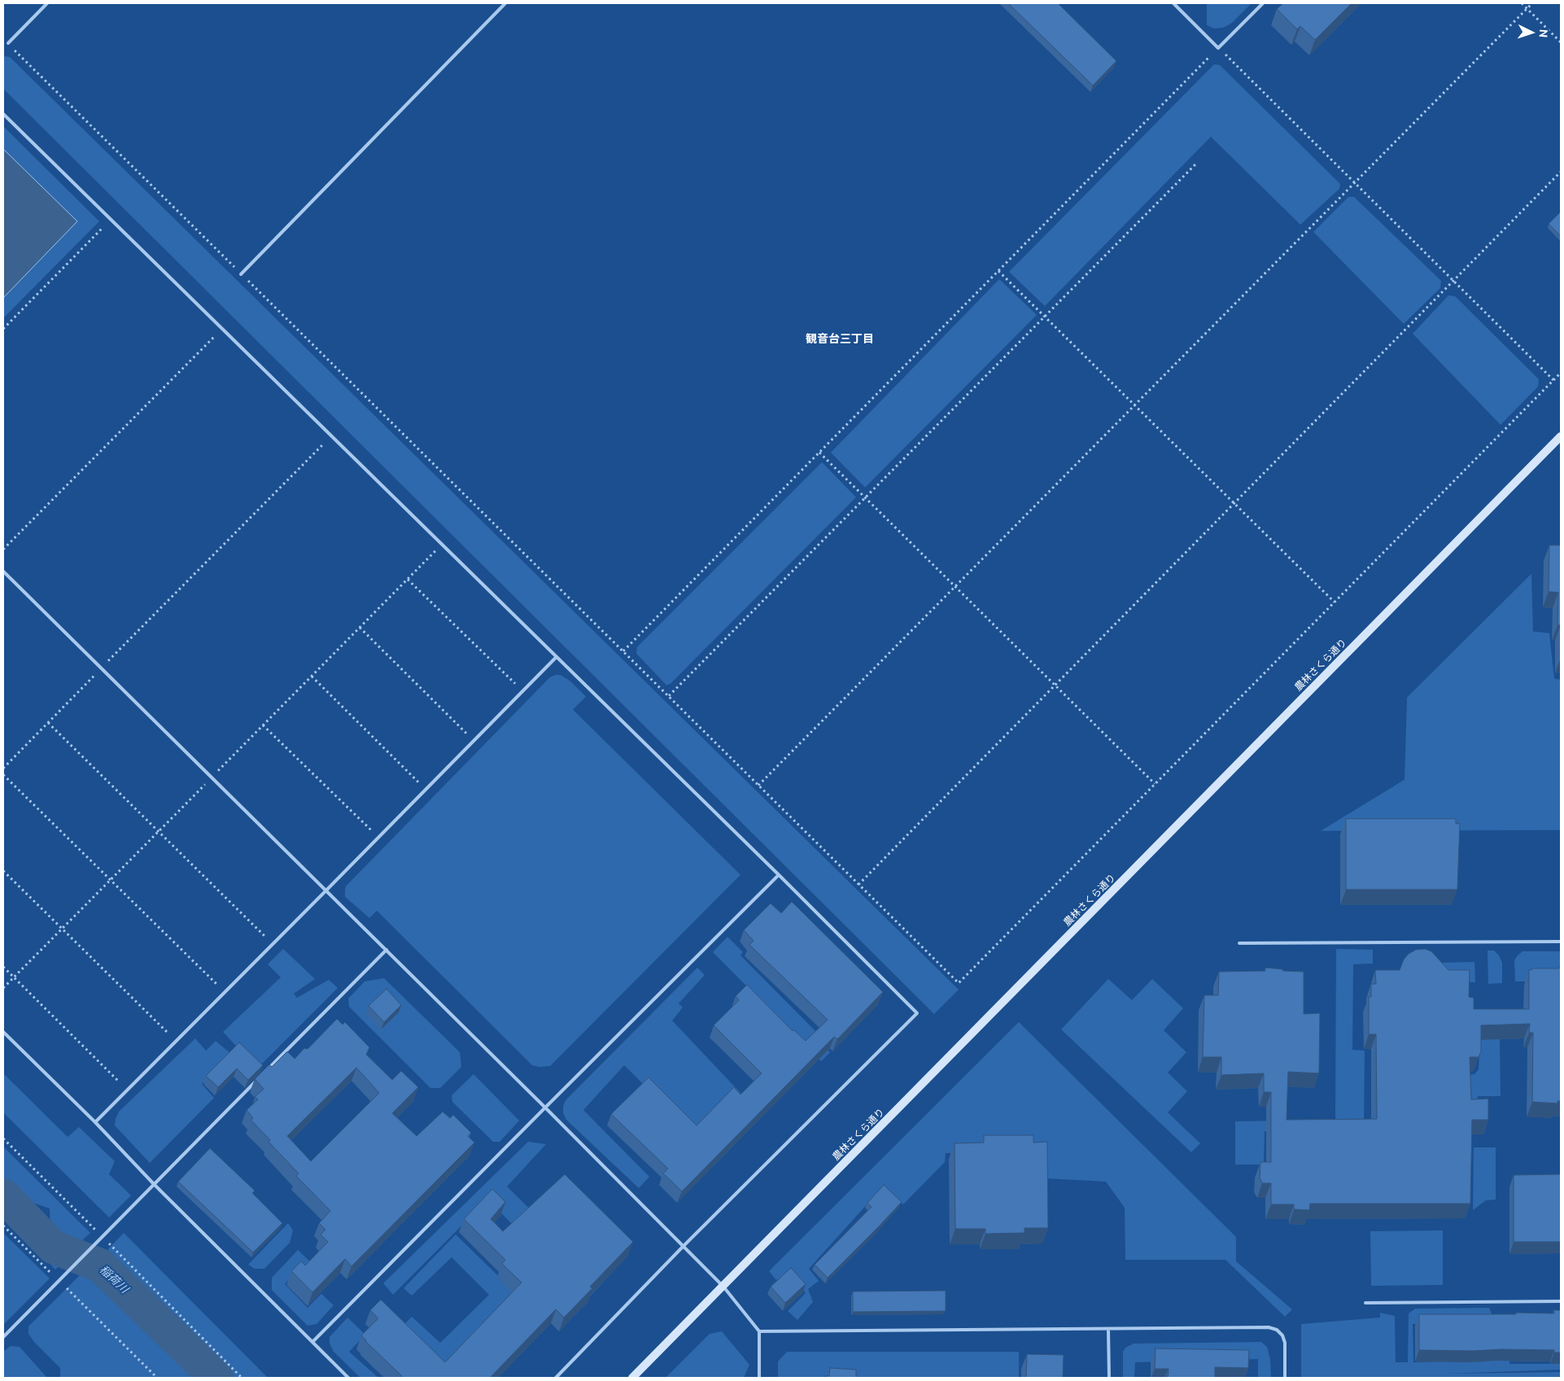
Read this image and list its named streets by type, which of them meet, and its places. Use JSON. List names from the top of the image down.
{
  "streets": {
    "street": ["農林さくら通り"]
  },
  "districts": ["観音台三丁目"],
  "water": ["稲荷川"],
  "north": "right"
}
